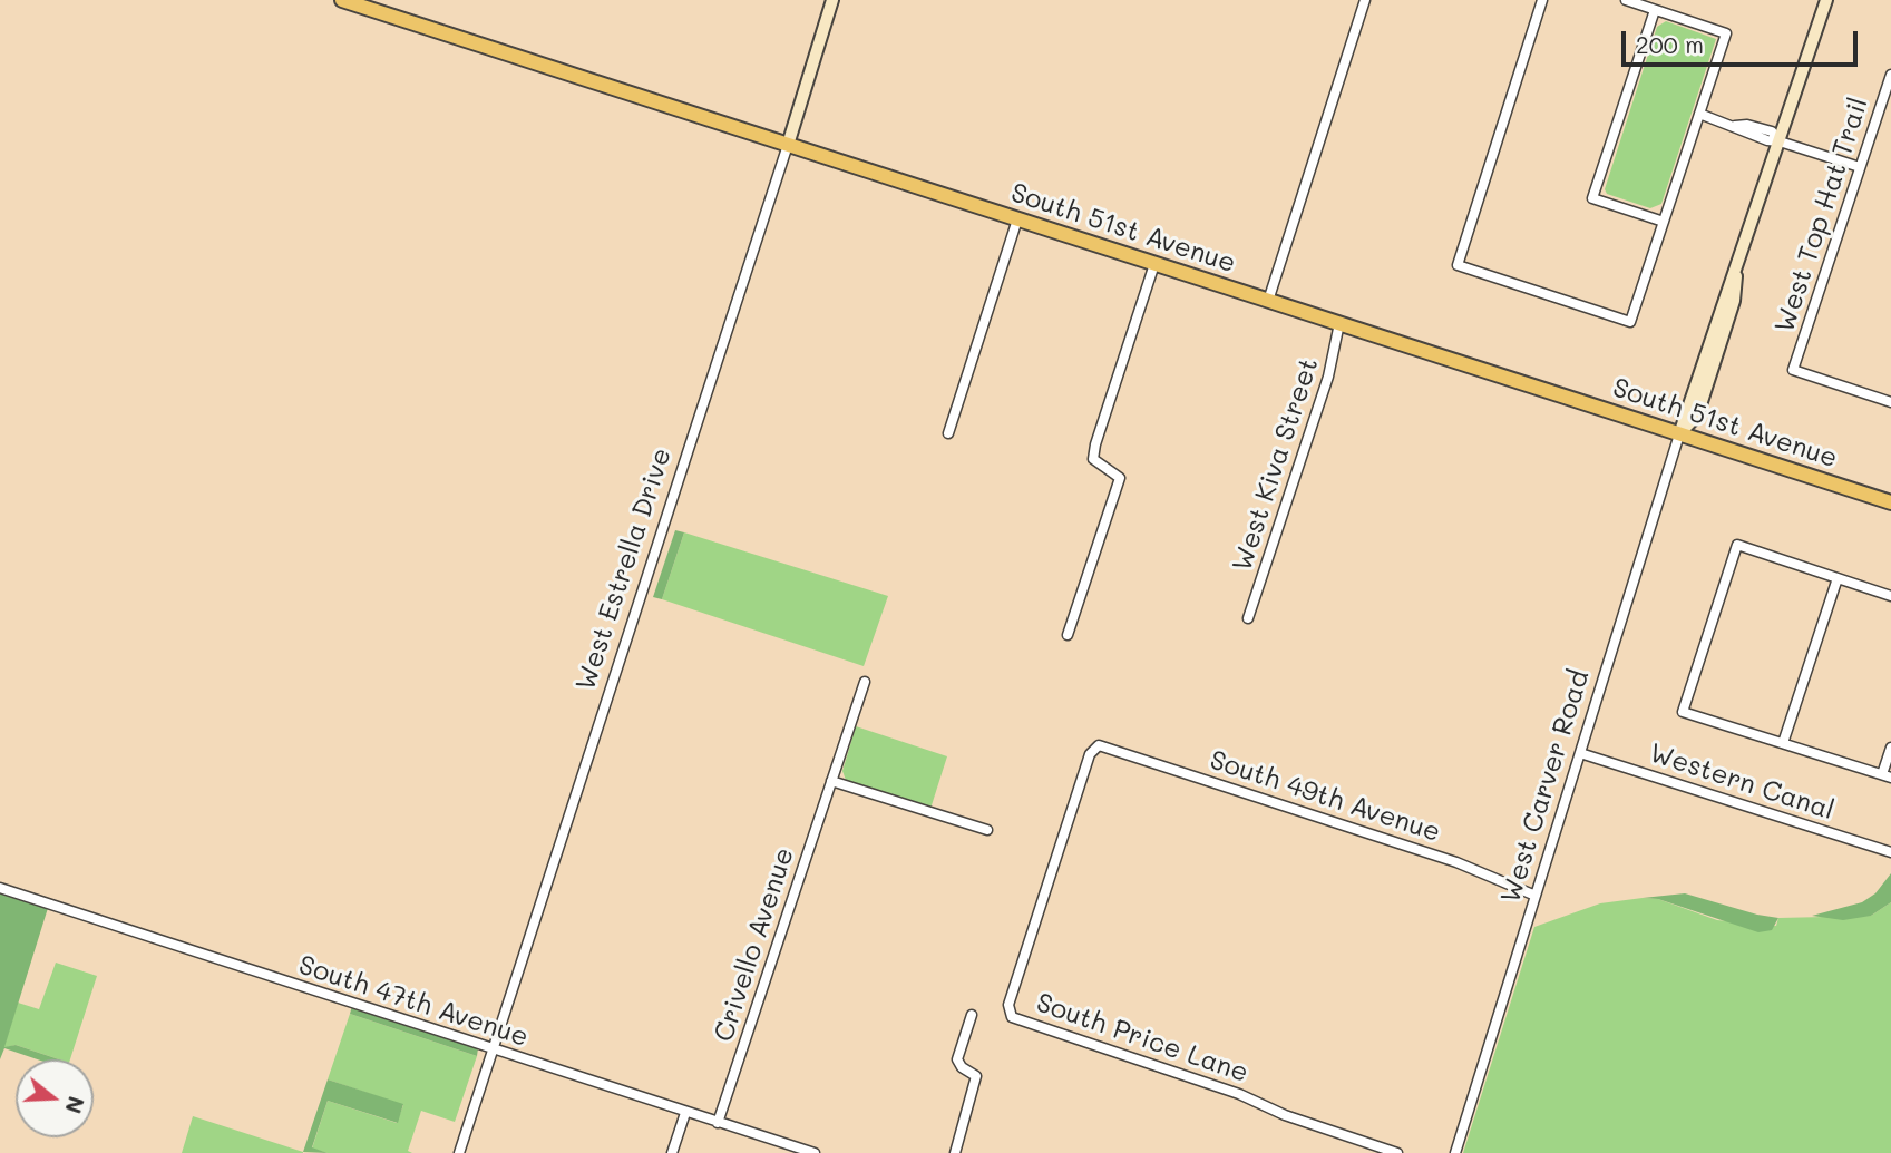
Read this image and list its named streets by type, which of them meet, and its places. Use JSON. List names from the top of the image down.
{
  "streets": {
    "main road": ["South 51st Avenue"],
    "street": [
      "West Top Hat Trail",
      "West Kiva Street",
      "West Estrella Drive",
      "Western Canal",
      "West Carver Road",
      "South 49th Avenue",
      "Crivello Avenue",
      "South 47th Avenue",
      "South Price Lane"
    ]
  },
  "crossings": [
    ["South 51st Avenue", "West Kiva Street"],
    ["South 51st Avenue", "West Estrella Drive"],
    ["South 51st Avenue", "West Carver Road"],
    ["West Estrella Drive", "South 47th Avenue"],
    ["Western Canal", "West Carver Road"],
    ["West Carver Road", "South 49th Avenue"],
    ["South 49th Avenue", "South Price Lane"],
    ["Crivello Avenue", "South 47th Avenue"]
  ],
  "scale_bar": "200 m",
  "north": "right"
}
